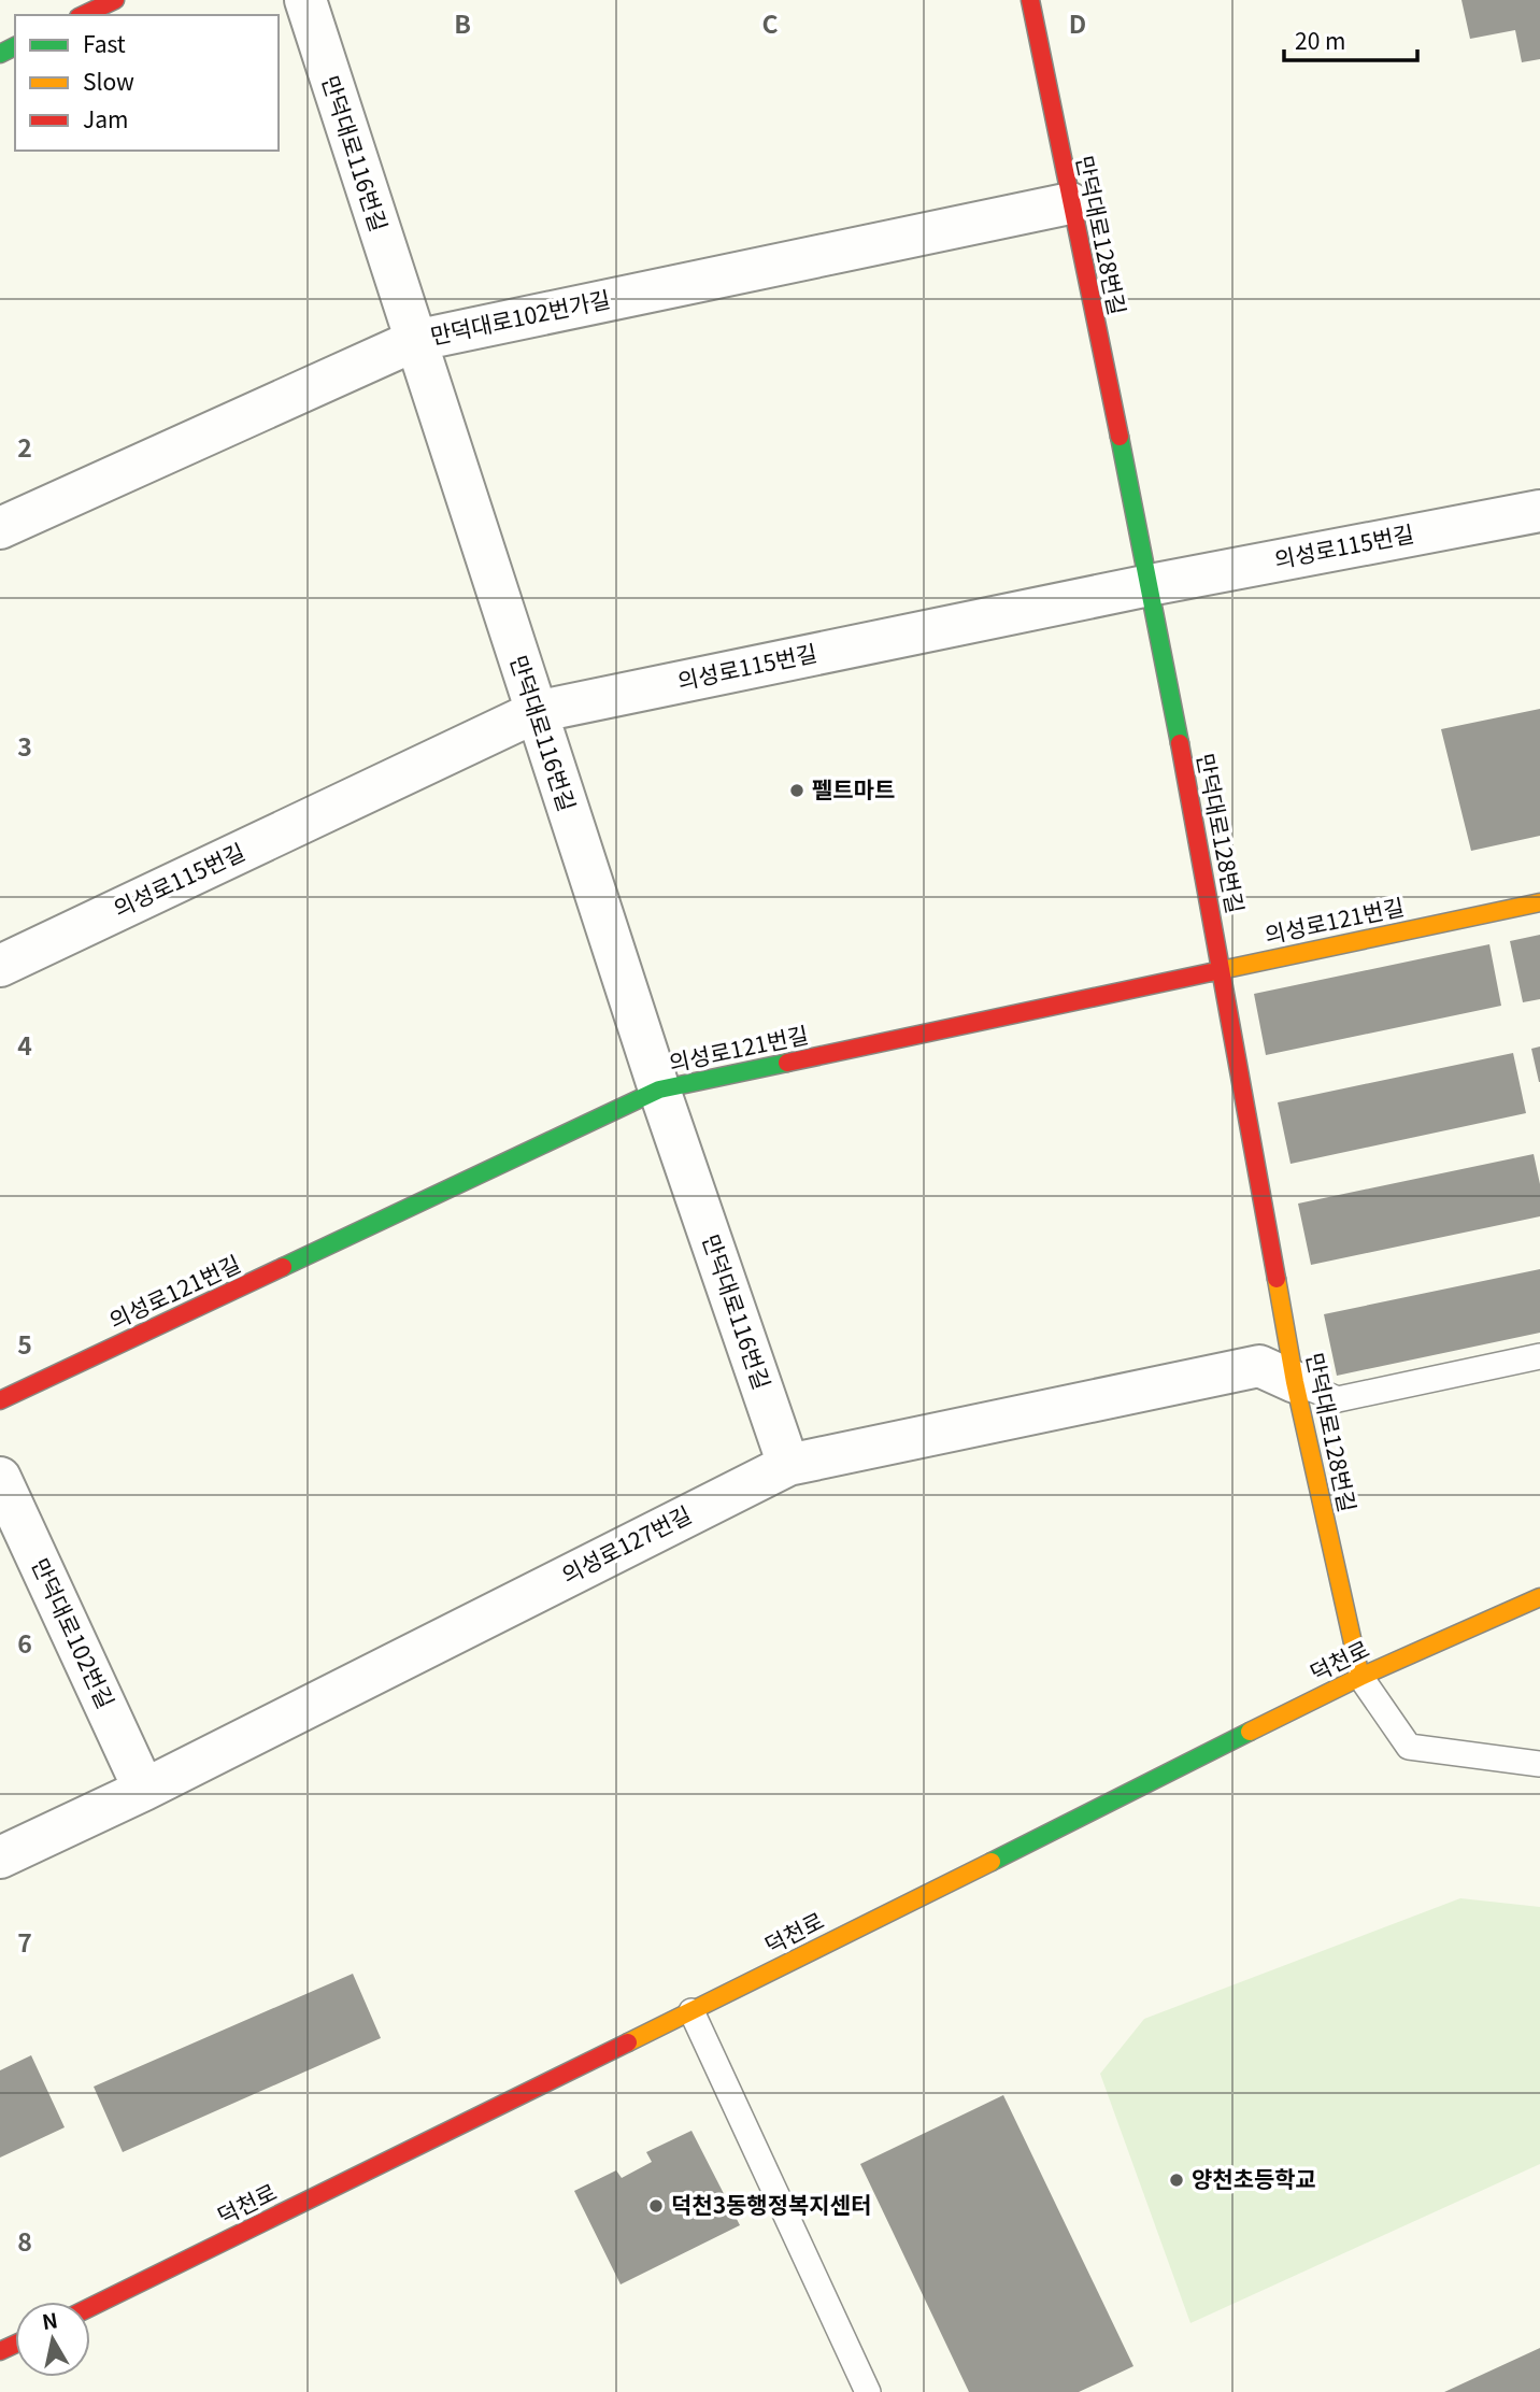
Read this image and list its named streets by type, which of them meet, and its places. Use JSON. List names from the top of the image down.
{
  "streets": {
    "street": [
      "만덕대로116번길",
      "만덕대로128번길",
      "만덕대로102번가길",
      "의성로115번길",
      "의성로121번길",
      "의성로127번길",
      "만덕대로102번길",
      "덕천로"
    ]
  },
  "crossings": [
    ["만덕대로116번길", "만덕대로102번가길"],
    ["만덕대로116번길", "의성로115번길"],
    ["만덕대로116번길", "의성로121번길"],
    ["만덕대로116번길", "의성로127번길"],
    ["만덕대로128번길", "만덕대로102번가길"],
    ["만덕대로128번길", "의성로115번길"],
    ["만덕대로128번길", "의성로121번길"],
    ["만덕대로128번길", "의성로127번길"],
    ["만덕대로128번길", "덕천로"],
    ["의성로127번길", "만덕대로102번길"]
  ],
  "places": ["펠트마트", "양천초등학교", "덕천3동행정복지센터"],
  "legend": ["Fast", "Slow", "Jam"],
  "scale_bar": "20 m",
  "north": "top",
  "grid": {
    "columns": ["B", "C", "D"],
    "rows": [
      "2",
      "3",
      "4",
      "5",
      "6",
      "7",
      "8"
    ]
  }
}
